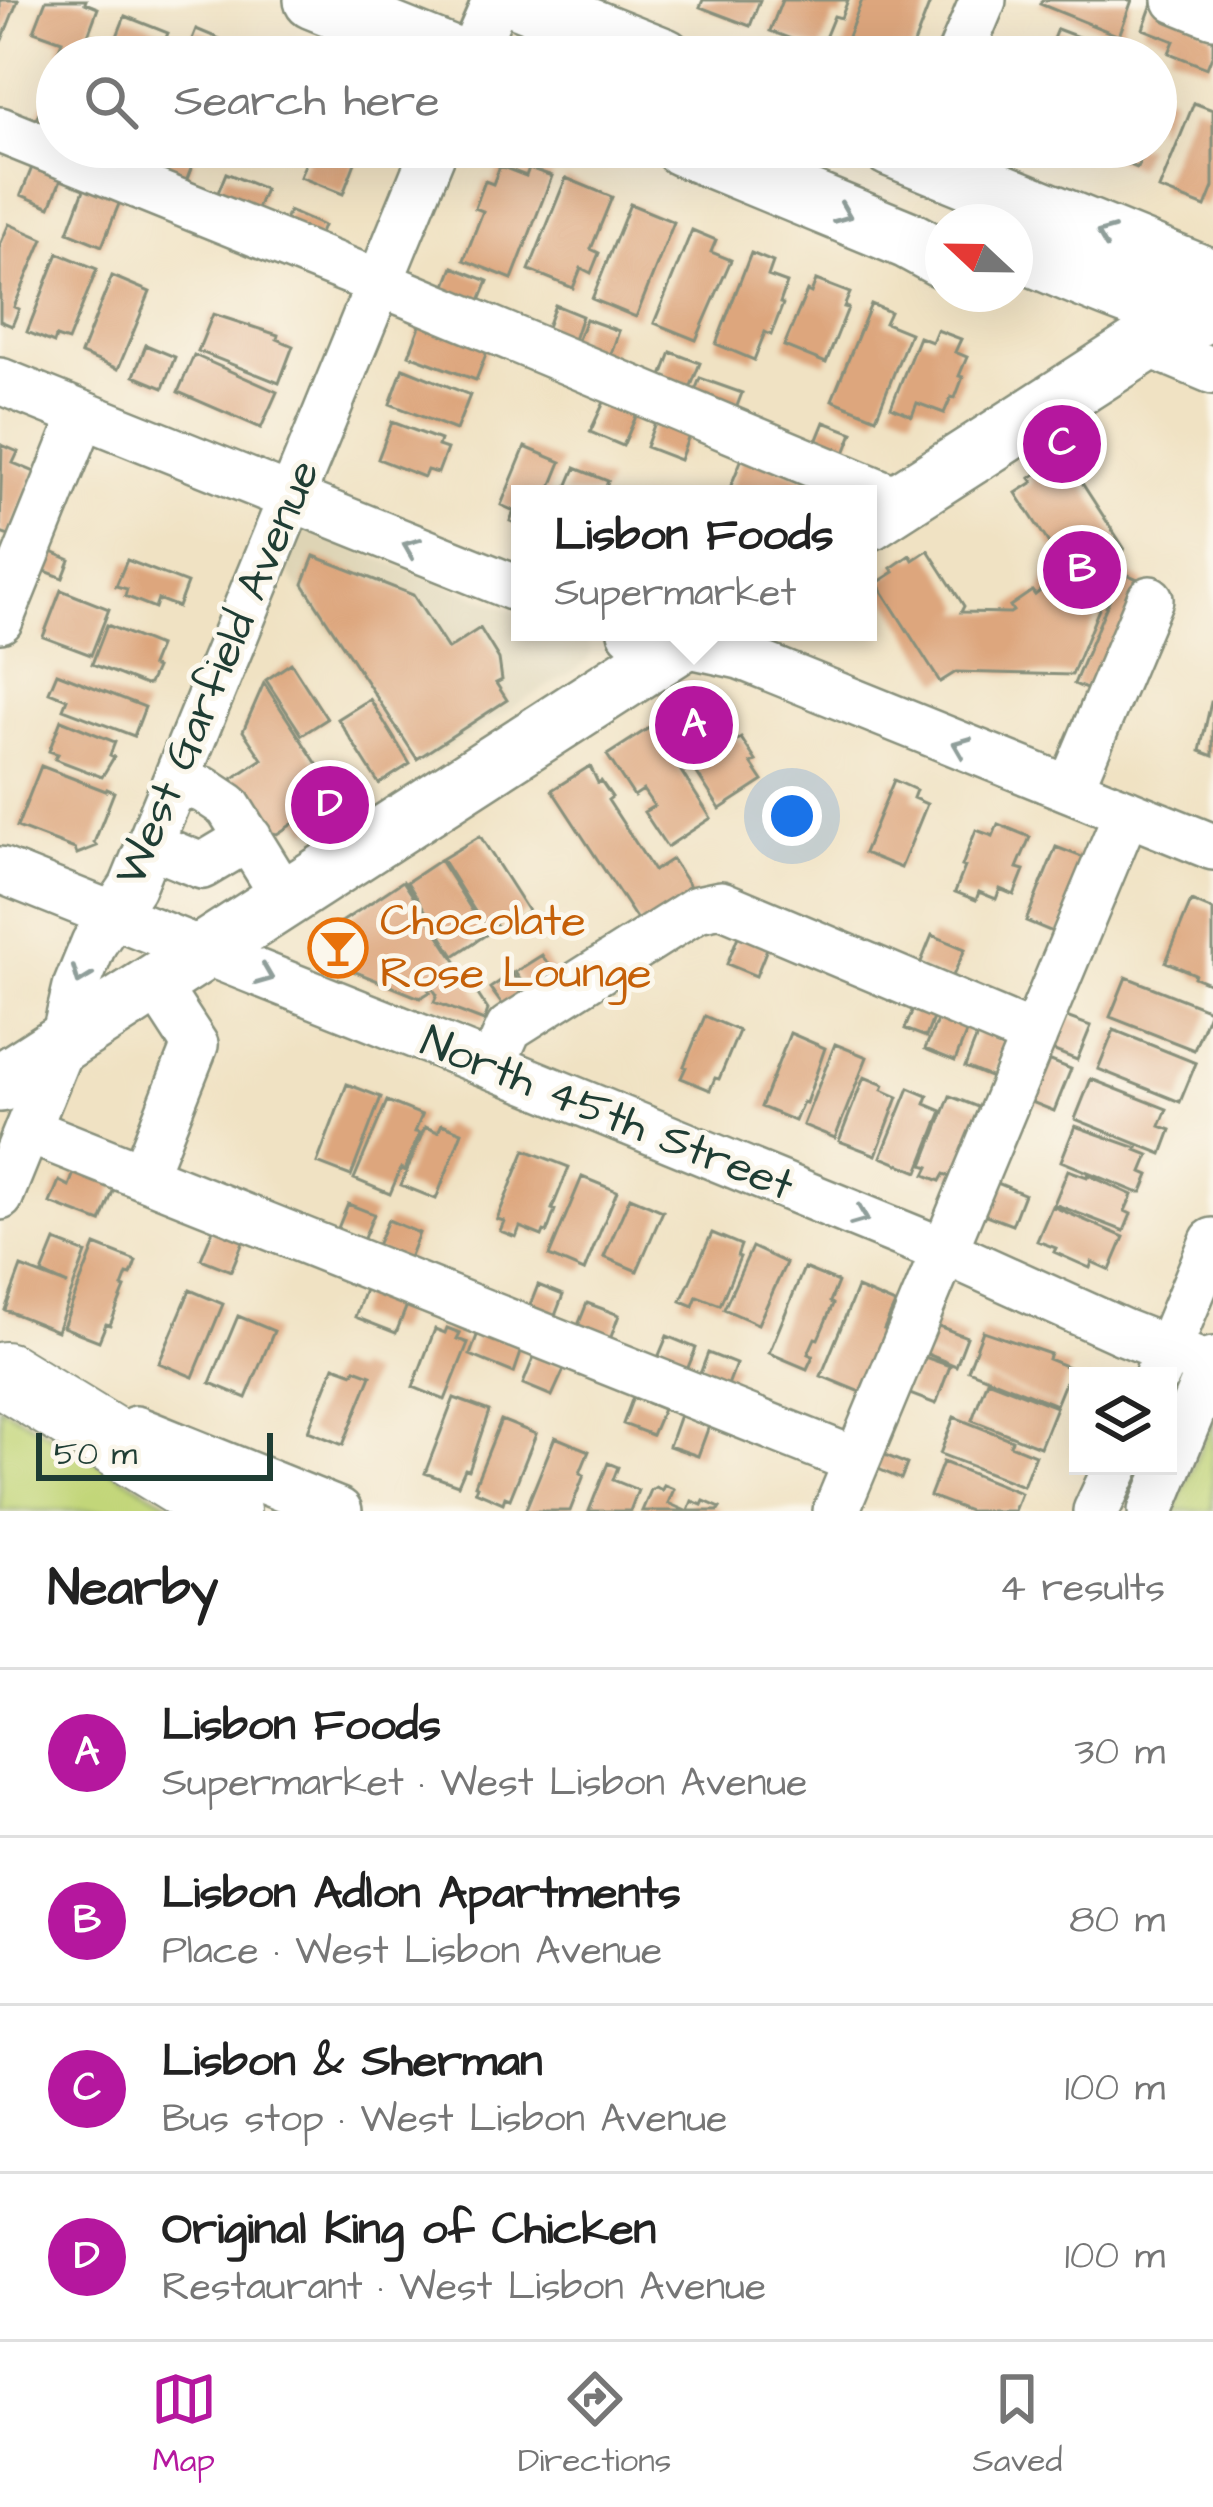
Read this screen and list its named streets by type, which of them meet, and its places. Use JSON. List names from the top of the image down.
{
  "streets": {
    "street": ["West Garfield Avenue", "North 45th Street"]
  },
  "crossings": [
    ["West Garfield Avenue", "North 45th Street"]
  ],
  "places": {
    "bar": ["Chocolate Rose Lounge"]
  },
  "scale_bar": "50 m",
  "north": "left",
  "page": {
    "search": "Search here",
    "pins": [
      "C",
      "B",
      "A",
      "D"
    ],
    "popup": ["Lisbon Foods", "Supermarket"],
    "scale": "50 m",
    "heading": ["Nearby", "4 results"],
    "list": [
      {
        "mark": "A",
        "name": "Lisbon Foods",
        "note": "Supermarket · West Lisbon Avenue",
        "value": "30 m"
      },
      {
        "mark": "B",
        "name": "Lisbon Adlon Apartments",
        "note": "Place · West Lisbon Avenue",
        "value": "80 m"
      },
      {
        "mark": "C",
        "name": "Lisbon & Sherman",
        "note": "Bus stop · West Lisbon Avenue",
        "value": "100 m"
      },
      {
        "mark": "D",
        "name": "Original King of Chicken",
        "note": "Restaurant · West Lisbon Avenue",
        "value": "100 m"
      }
    ],
    "nav": ["Map", "Directions", "Saved"]
  }
}
